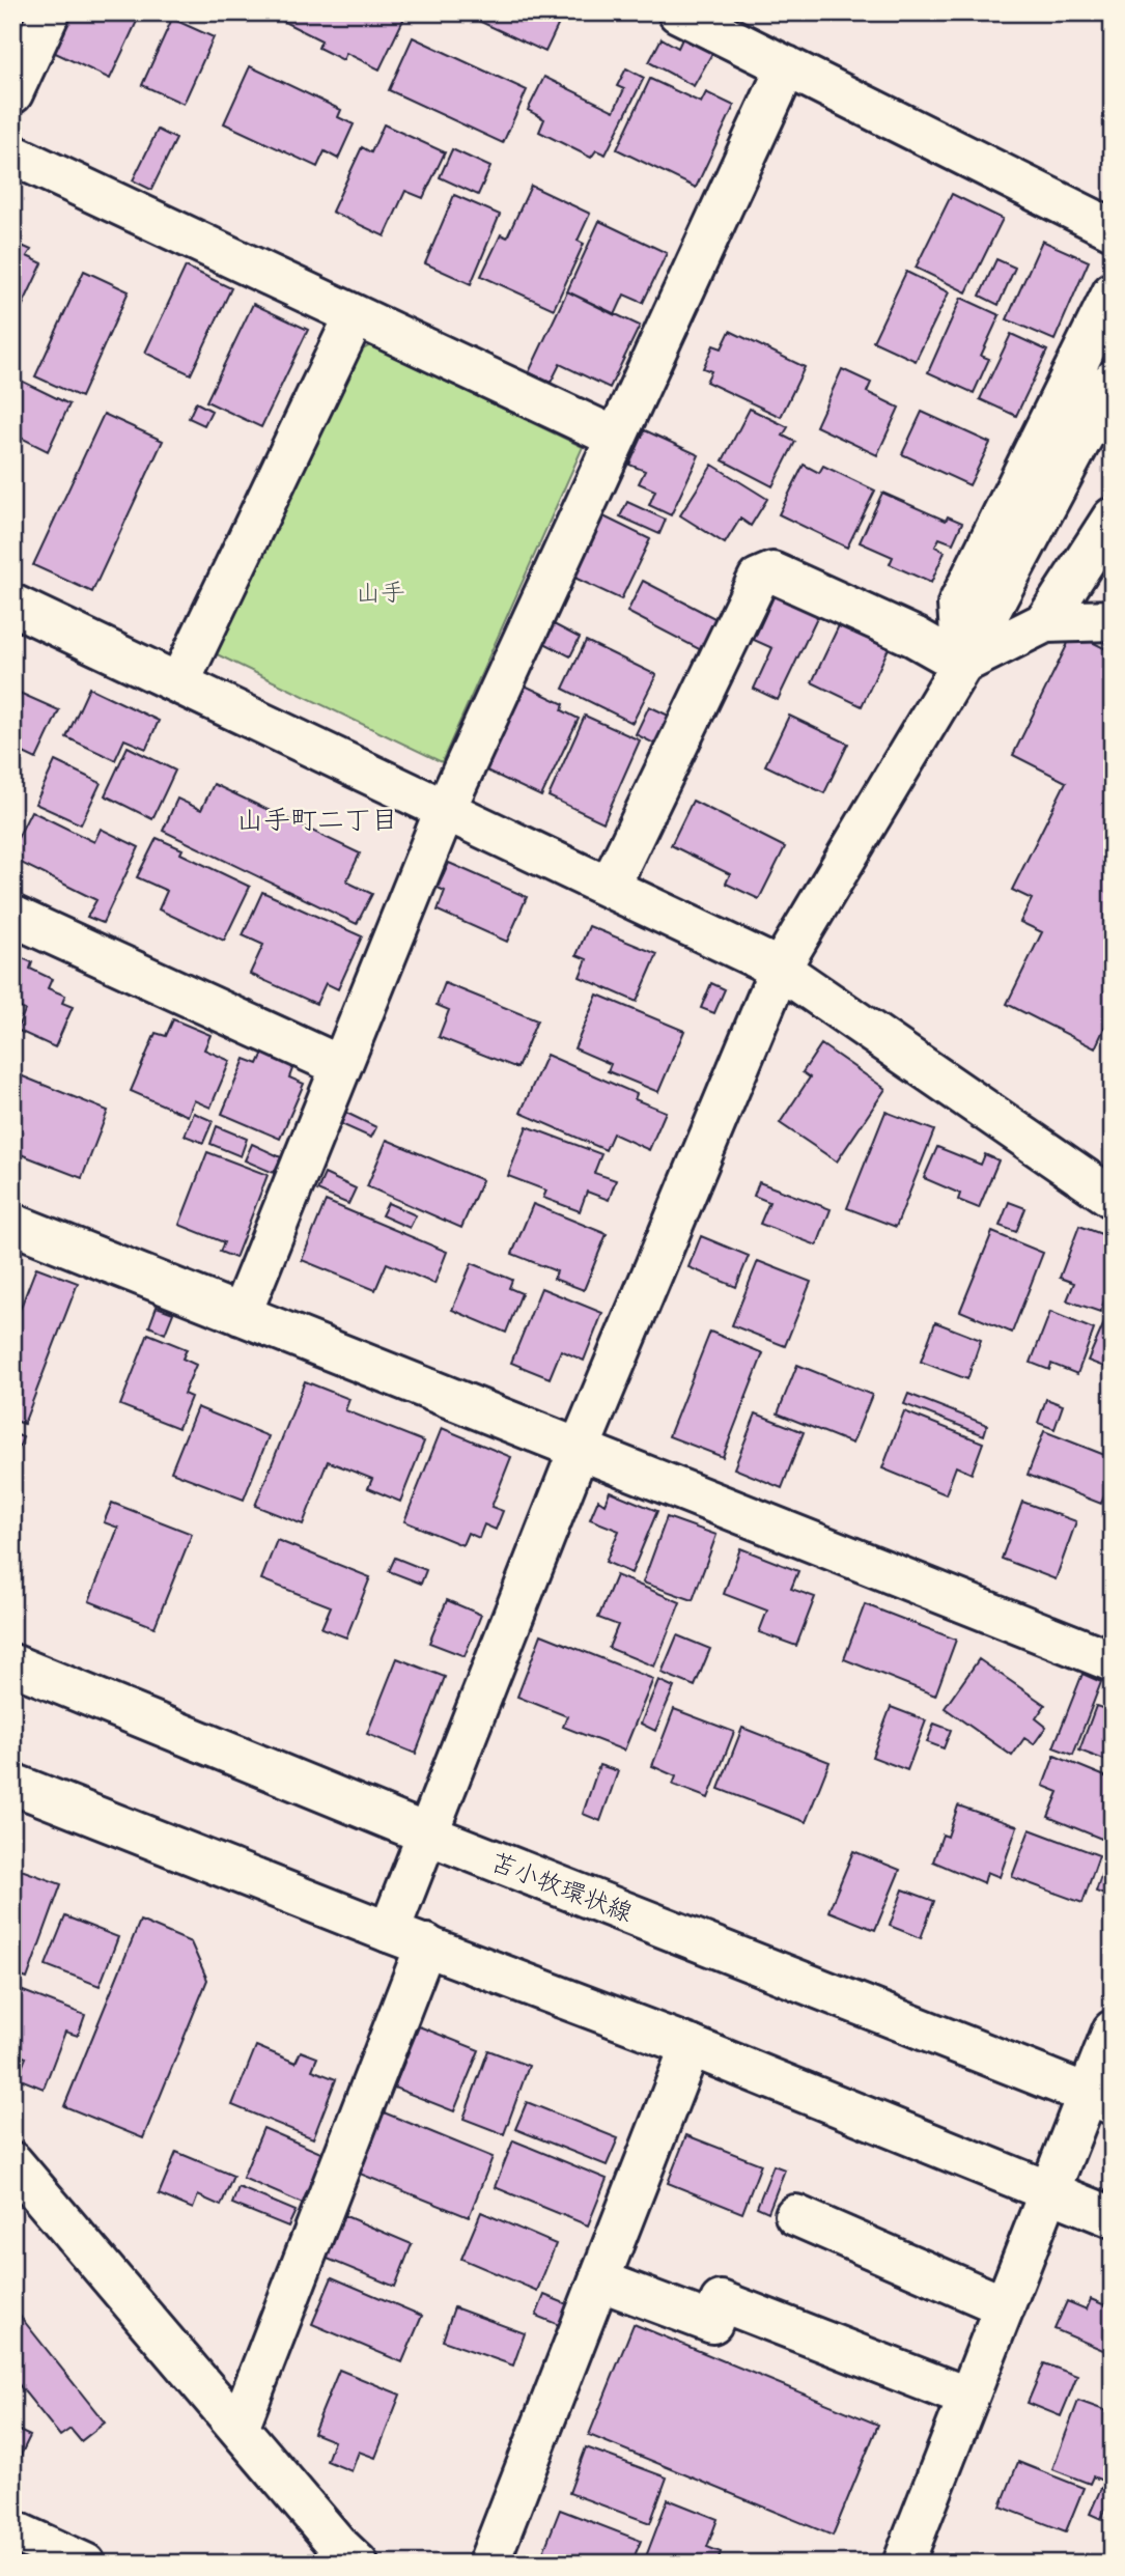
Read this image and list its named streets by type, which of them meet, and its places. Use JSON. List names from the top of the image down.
{
  "streets": {
    "street": ["苫小牧環状線"]
  },
  "districts": ["山手町二丁目"],
  "parks": ["山手"]
}
